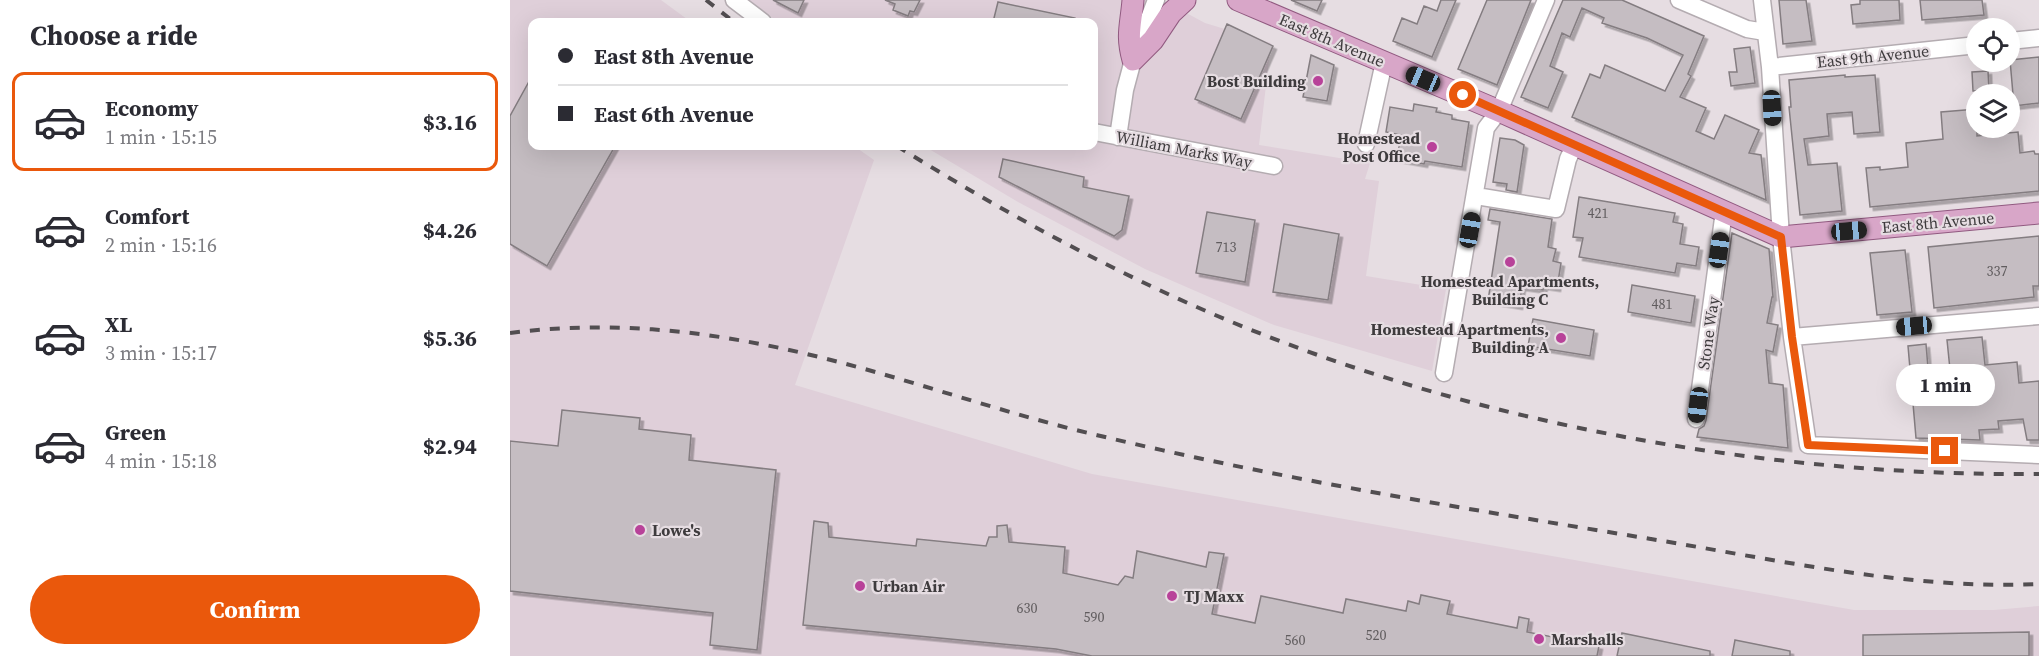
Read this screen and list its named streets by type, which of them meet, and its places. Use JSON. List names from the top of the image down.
{
  "streets": {
    "main road": ["East 8th Avenue"],
    "street": ["East 9th Avenue", "William Marks Way", "Stone Way"]
  },
  "crossings": [
    ["East 8th Avenue", "Stone Way"]
  ],
  "places": [
    "Bost Building",
    "Homestead Post Office",
    "Homestead Apartments, Building C",
    "Homestead Apartments, Building A",
    "Lowe's",
    "Urban Air",
    "TJ Maxx",
    "Marshalls"
  ],
  "house_numbers": [
    "421",
    "713",
    "337",
    "481",
    "630",
    "590",
    "520",
    "560"
  ],
  "page": {
    "heading": "Choose a ride",
    "banner": ["East 8th Avenue", "East 6th Avenue"],
    "list": [
      {
        "name": "Economy",
        "note": "1 min · 15:15",
        "value": "$3.16"
      },
      {
        "name": "Comfort",
        "note": "2 min · 15:16",
        "value": "$4.26"
      },
      {
        "name": "XL",
        "note": "3 min · 15:17",
        "value": "$5.36"
      },
      {
        "name": "Green",
        "note": "4 min · 15:18",
        "value": "$2.94"
      }
    ],
    "bubble": "1 min",
    "buttons": "Confirm"
  }
}
